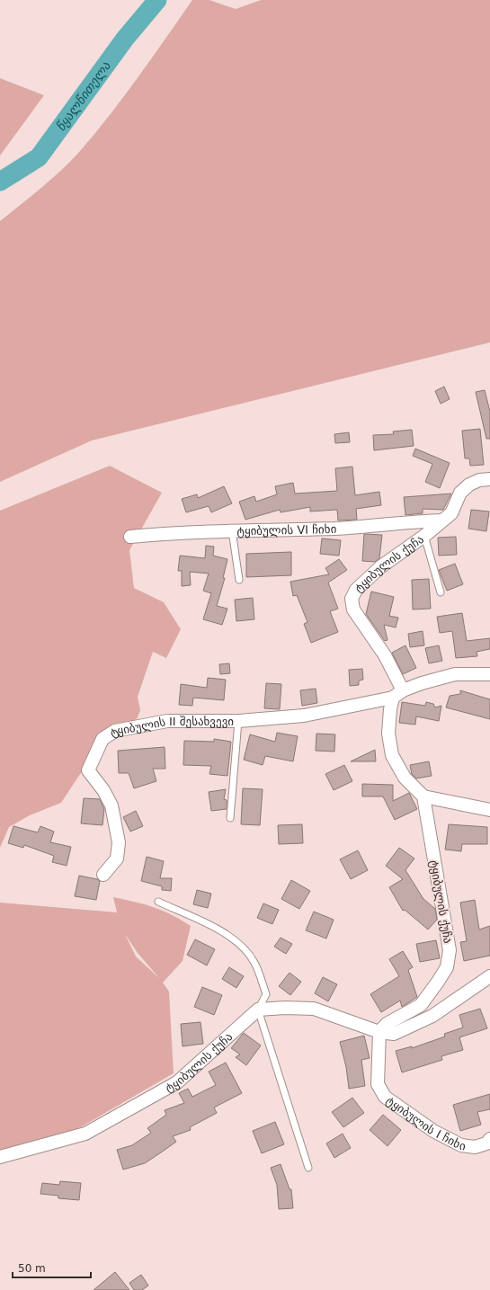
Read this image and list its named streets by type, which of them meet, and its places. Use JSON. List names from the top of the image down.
{
  "streets": {
    "street": [
      "ტყიბულის VI ჩიხი",
      "ტყიბულის ქუჩა",
      "ტყიბულის II შესახვევი",
      "ტყიბულის I ჩიხი"
    ]
  },
  "crossings": [
    ["ტყიბულის VI ჩიხი", "ტყიბულის ქუჩა"],
    ["ტყიბულის ქუჩა", "ტყიბულის II შესახვევი"],
    ["ტყიბულის ქუჩა", "ტყიბულის I ჩიხი"]
  ],
  "water": ["წყალწითელა"],
  "scale_bar": "50 m"
}
